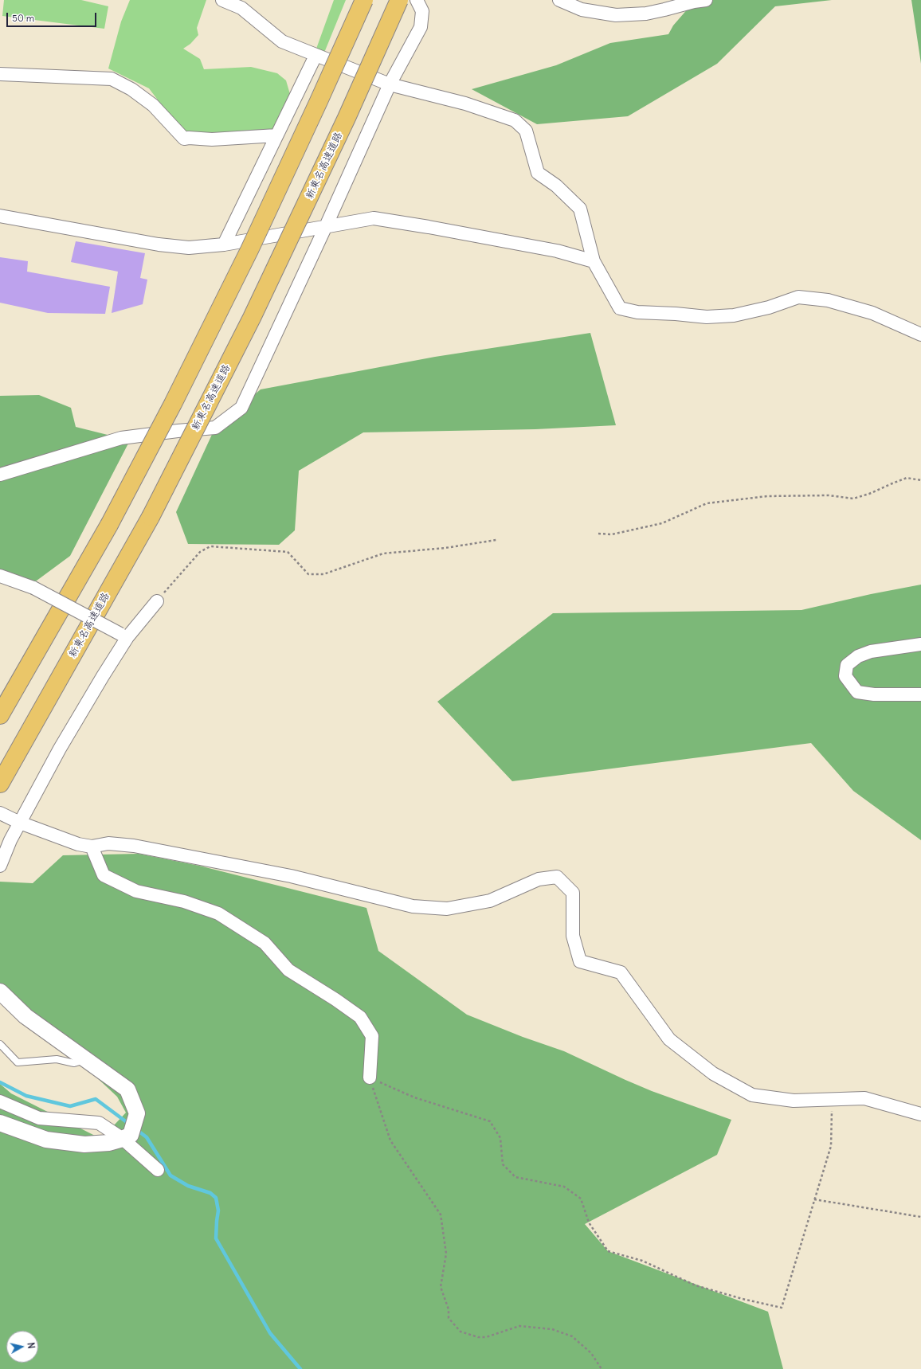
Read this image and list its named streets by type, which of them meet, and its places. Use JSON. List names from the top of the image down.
{
  "streets": {
    "highway": ["新東名高速道路"]
  },
  "scale_bar": "50 m",
  "north": "right"
}
